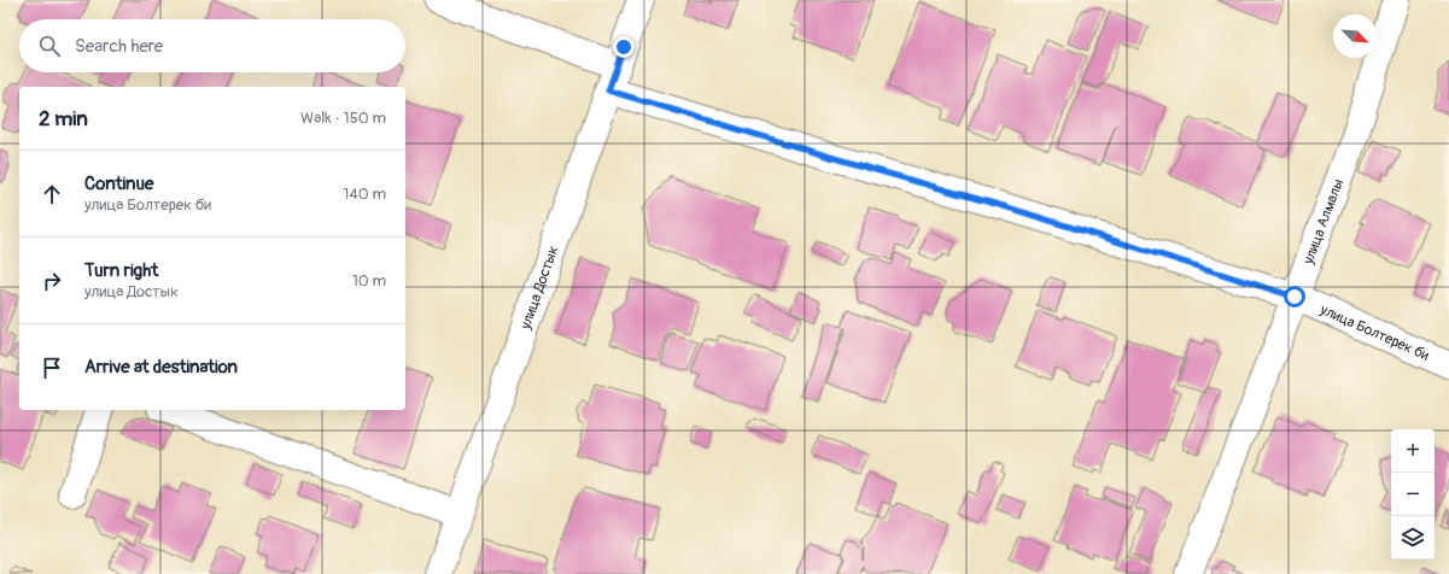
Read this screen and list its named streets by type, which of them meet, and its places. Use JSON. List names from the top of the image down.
{
  "streets": {
    "street": ["улица Алмалы", "улица Достык", "улица Болтерек би"]
  },
  "crossings": [
    ["улица Алмалы", "улица Болтерек би"],
    ["улица Достык", "улица Болтерек би"]
  ],
  "north": "bottom right",
  "page": {
    "search": "Search here",
    "heading": ["2 min", "Walk · 150 m"],
    "list": [
      ["Continue", "улица Болтерек би", "140 m"],
      ["Turn right", "улица Достык", "10 m"],
      "Arrive at destination"
    ],
    "map_buttons": ["+", "−"]
  }
}
